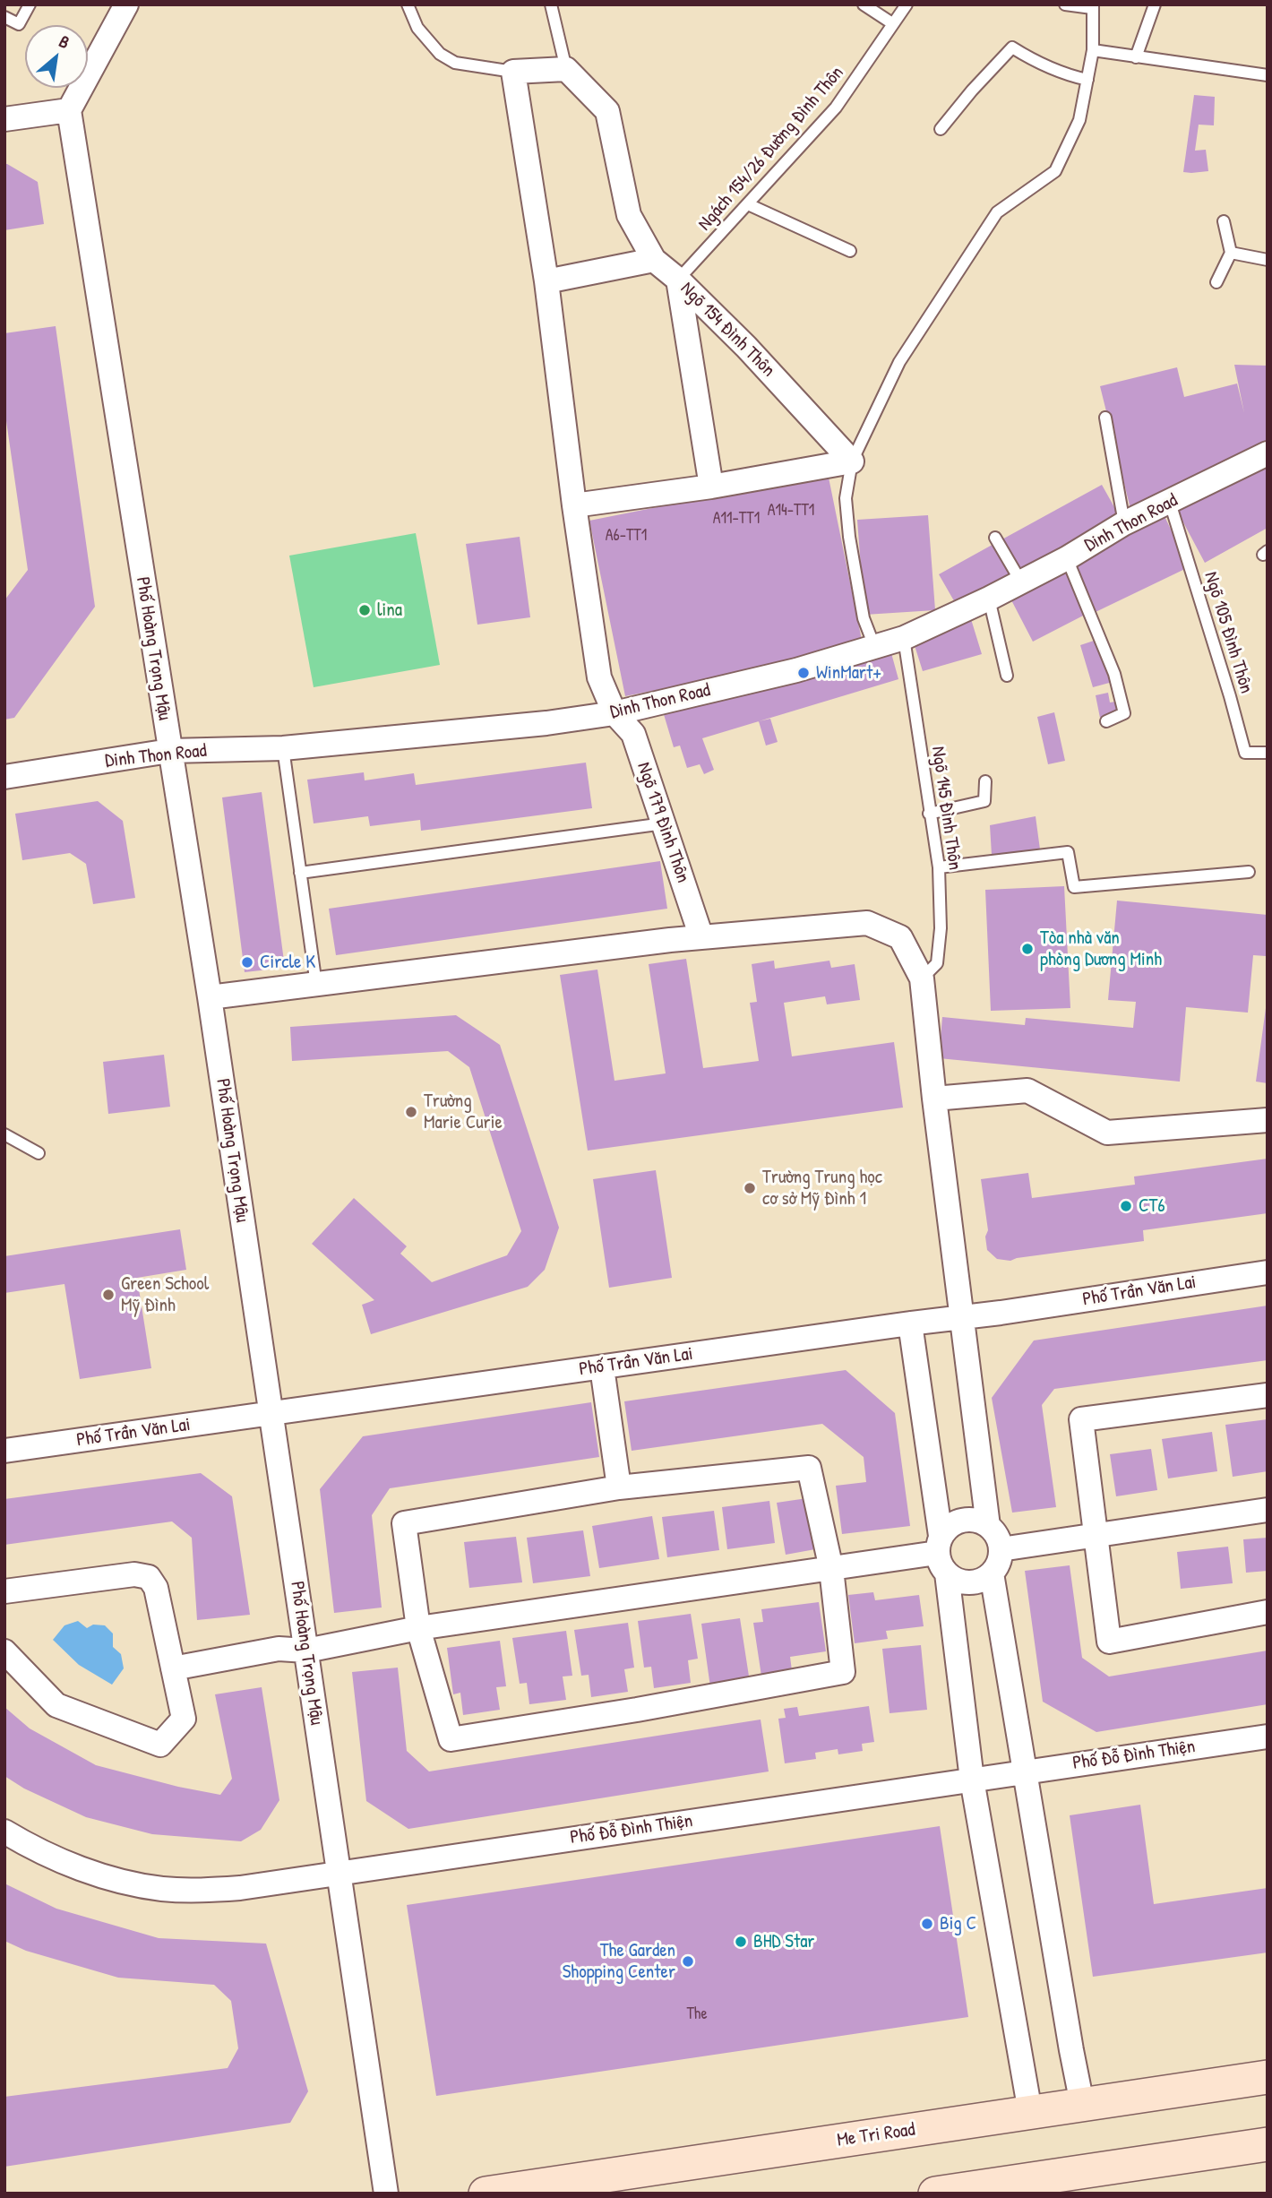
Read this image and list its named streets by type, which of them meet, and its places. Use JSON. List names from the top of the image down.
{
  "streets": {
    "main road": ["Me Tri Road"],
    "street": [
      "Ngõ 154 Đình Thôn",
      "Dinh Thon Road",
      "Phố Hoàng Trọng Mậu",
      "Ngõ 179 Đình Thôn",
      "Phố Trần Văn Lai",
      "Phố Đỗ Đình Thiện"
    ],
    "lane": ["Ngách 154/26 Đường Đình Thôn", "Ngõ 105 Đình Thôn", "Ngõ 145 Đình Thôn"]
  },
  "crossings": [
    ["Ngách 154/26 Đường Đình Thôn", "Ngõ 154 Đình Thôn"],
    ["Dinh Thon Road", "Ngõ 105 Đình Thôn"],
    ["Dinh Thon Road", "Phố Hoàng Trọng Mậu"],
    ["Dinh Thon Road", "Ngõ 145 Đình Thôn"],
    ["Dinh Thon Road", "Ngõ 179 Đình Thôn"],
    ["Phố Hoàng Trọng Mậu", "Phố Trần Văn Lai"],
    ["Phố Hoàng Trọng Mậu", "Phố Đỗ Đình Thiện"]
  ],
  "places": [
    "lina",
    "WinMart+",
    "Tòa nhà văn phòng Dương Minh",
    "Circle K",
    "Trường Marie Curie",
    "Trường Trung học cơ sở Mỹ Đình 1",
    "CT6",
    "Green School Mỹ Đình",
    "Big C",
    "BHD Star",
    "The Garden Shopping Center"
  ],
  "house_numbers": [
    "A14-TT1",
    "A11-TT1",
    "A6-TT1",
    "The"
  ],
  "north": "top right"
}
